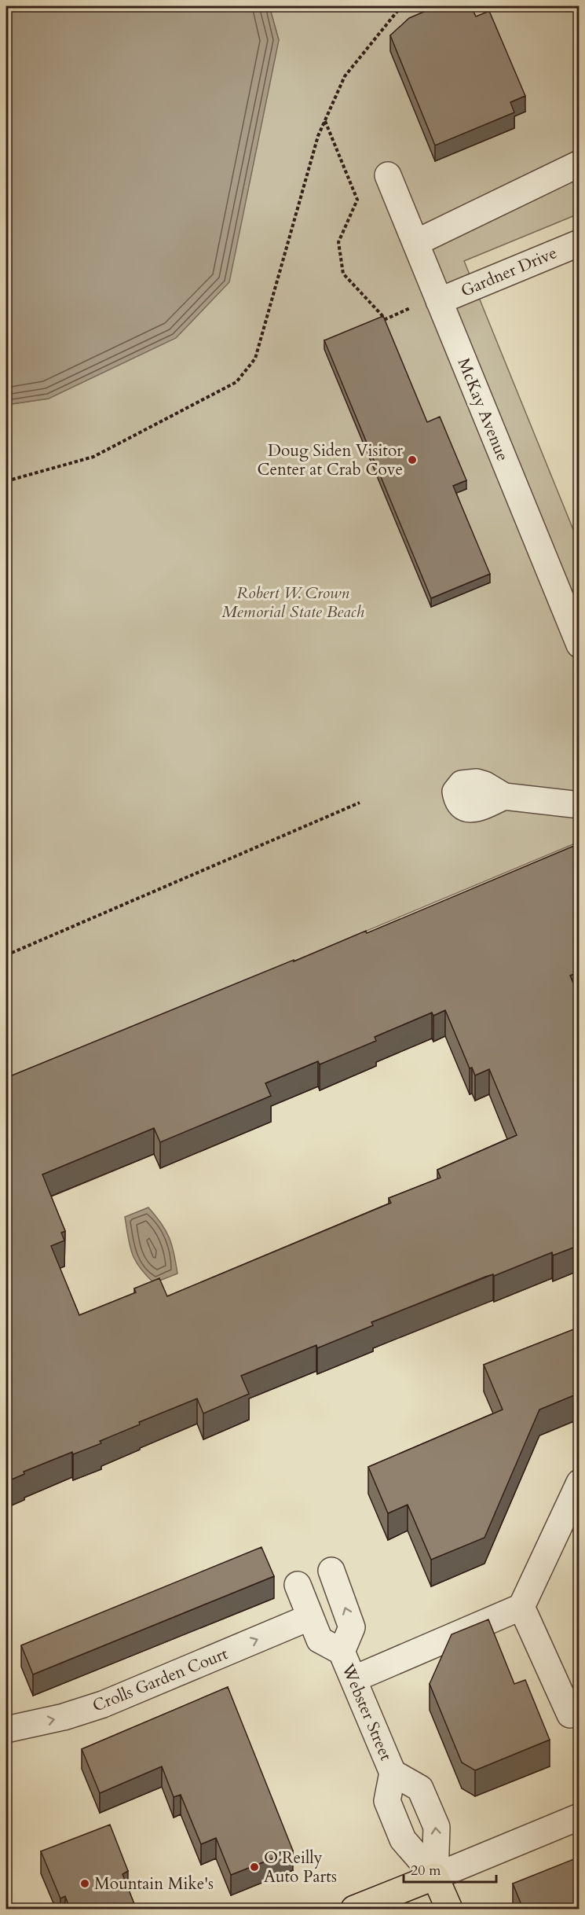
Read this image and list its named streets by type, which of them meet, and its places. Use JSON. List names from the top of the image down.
{
  "streets": {
    "main road": ["Webster Street"],
    "street": ["Gardner Drive", "McKay Avenue", "Crolls Garden Court"]
  },
  "crossings": [
    ["Gardner Drive", "McKay Avenue"],
    ["Crolls Garden Court", "Webster Street"]
  ],
  "one_way": ["Crolls Garden Court"],
  "parks": ["Robert W. Crown Memorial State Beach"],
  "places": ["Doug Siden Visitor Center at Crab Cove", "O'Reilly Auto Parts", "Mountain Mike's"],
  "scale_bar": "20 m"
}
